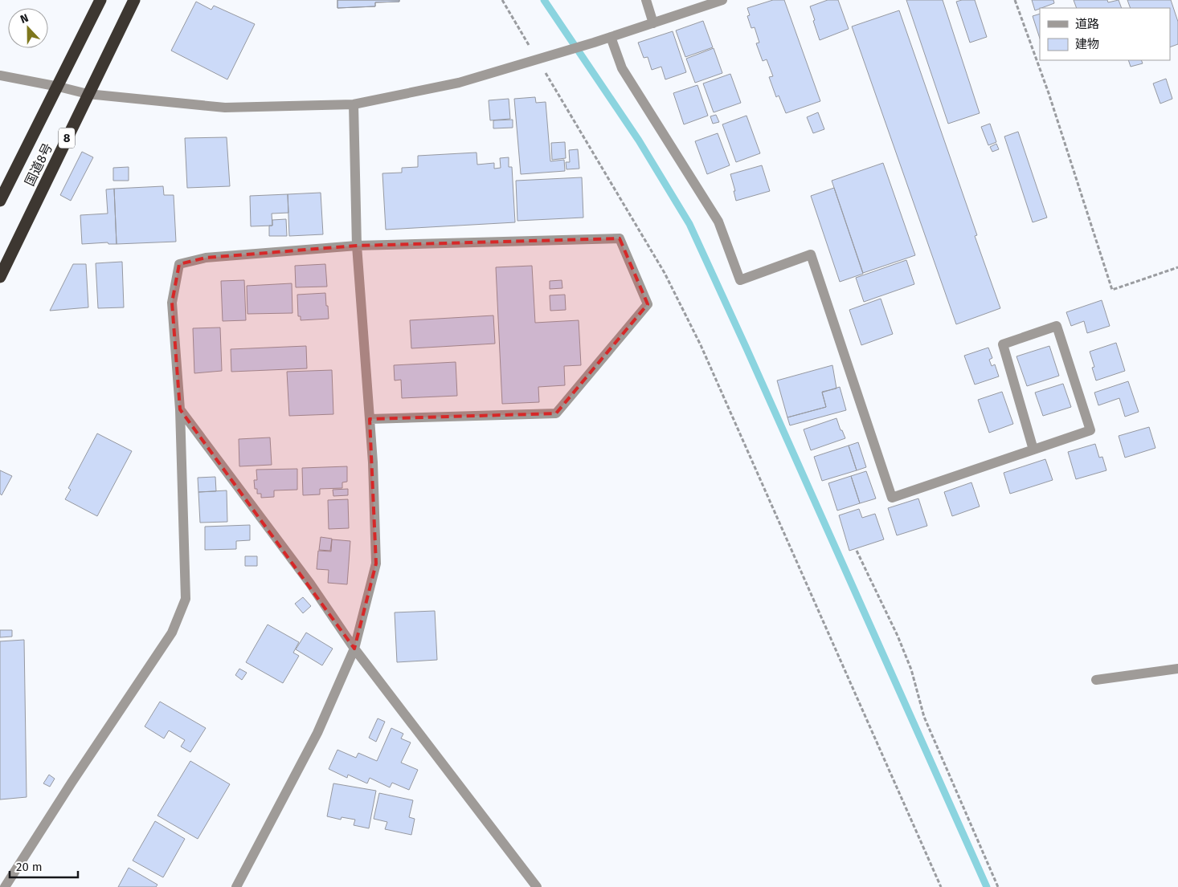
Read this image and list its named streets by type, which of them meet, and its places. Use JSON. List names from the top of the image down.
{
  "streets": {
    "highway": ["8", "国道8号"]
  },
  "legend": ["道路", "建物"],
  "scale_bar": "20 m",
  "north": "top"
}
